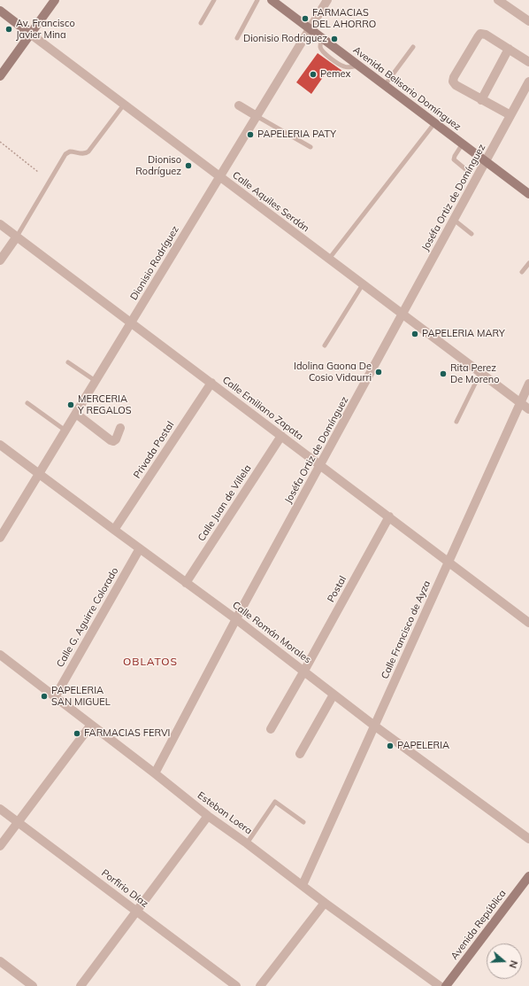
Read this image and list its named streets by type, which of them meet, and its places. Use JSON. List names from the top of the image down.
{
  "streets": {
    "main road": ["Avenida Belisario Domínguez", "Calle Aquiles Serdán", "Avenida República"],
    "street": [
      "Joséfa Ortiz de Domínguez",
      "Dionisio Rodríguez",
      "Calle Emiliano Zapata",
      "Privada Postal",
      "Calle Juan de Villela",
      "Postal",
      "Calle G. Aguirre Colorado",
      "Calle Francisco de Ayza",
      "Calle Román Morales",
      "Esteban Loera",
      "Porfirio Díaz"
    ]
  },
  "crossings": [
    ["Avenida Belisario Domínguez", "Joséfa Ortiz de Domínguez"],
    ["Avenida Belisario Domínguez", "Dionisio Rodríguez"],
    ["Joséfa Ortiz de Domínguez", "Calle Aquiles Serdán"],
    ["Joséfa Ortiz de Domínguez", "Calle Emiliano Zapata"],
    ["Joséfa Ortiz de Domínguez", "Calle Román Morales"],
    ["Joséfa Ortiz de Domínguez", "Esteban Loera"],
    ["Calle Aquiles Serdán", "Dionisio Rodríguez"],
    ["Calle Aquiles Serdán", "Calle Francisco de Ayza"],
    ["Dionisio Rodríguez", "Calle Emiliano Zapata"],
    ["Dionisio Rodríguez", "Calle Román Morales"],
    ["Calle Emiliano Zapata", "Privada Postal"],
    ["Calle Emiliano Zapata", "Calle Juan de Villela"],
    ["Calle Emiliano Zapata", "Postal"],
    ["Calle Emiliano Zapata", "Calle Francisco de Ayza"],
    ["Privada Postal", "Calle Román Morales"],
    ["Calle Juan de Villela", "Calle Román Morales"],
    ["Postal", "Calle Román Morales"],
    ["Calle G. Aguirre Colorado", "Calle Román Morales"],
    ["Calle G. Aguirre Colorado", "Esteban Loera"],
    ["Calle Francisco de Ayza", "Calle Román Morales"],
    ["Calle Francisco de Ayza", "Esteban Loera"]
  ],
  "districts": ["OBLATOS"],
  "places": [
    "FARMACIAS DEL AHORRO",
    "Av. Francisco Javier Mina",
    "Dionisio Rodriguez",
    "Pemex",
    "PAPELERIA PATY",
    "Dioniso Rodríguez",
    "PAPELERIA MARY",
    "Idolina Gaona De Cosio Vidaurri",
    "Rita Perez De Moreno",
    "MERCERIA Y REGALOS",
    "PAPELERIA SAN MIGUEL",
    "FARMACIAS FERVI",
    "PAPELERIA"
  ],
  "north": "right"
}
